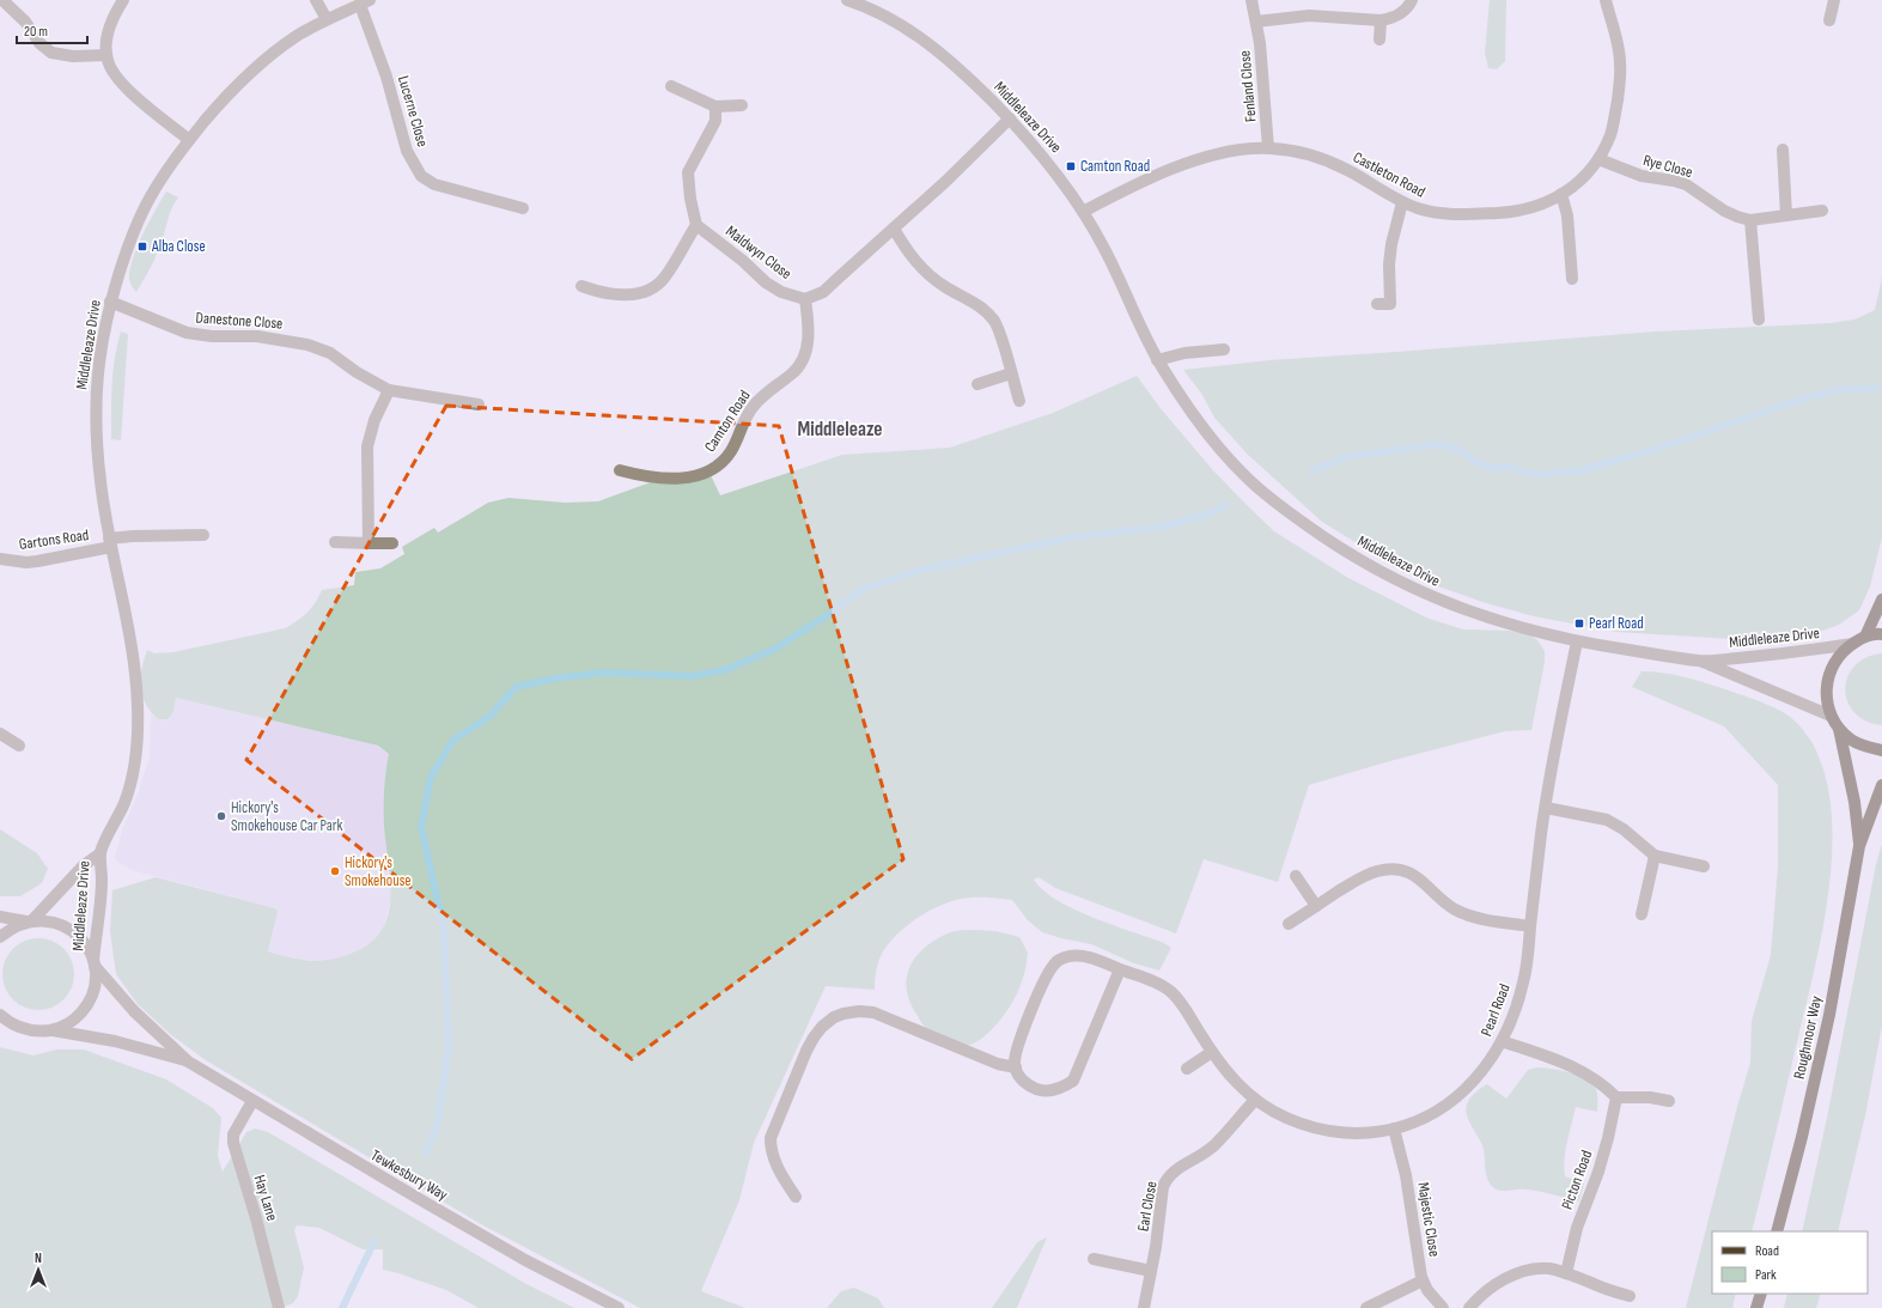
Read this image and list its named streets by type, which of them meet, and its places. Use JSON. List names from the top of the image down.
{
  "streets": {
    "main road": ["Roughmoor Way"],
    "street": [
      "Fenland Close",
      "Lucerne Close",
      "Middleleaze Drive",
      "Rye Close",
      "Castleton Road",
      "Maldwyn Close",
      "Danestone Close",
      "Camton Road",
      "Gartons Road",
      "Pearl Road",
      "Tewkesbury Way",
      "Picton Road",
      "Hay Lane",
      "Earl Close",
      "Majestic Close"
    ]
  },
  "crossings": [
    ["Fenland Close", "Castleton Road"],
    ["Lucerne Close", "Middleleaze Drive"],
    ["Middleleaze Drive", "Castleton Road"],
    ["Middleleaze Drive", "Danestone Close"],
    ["Middleleaze Drive", "Gartons Road"],
    ["Middleleaze Drive", "Pearl Road"],
    ["Middleleaze Drive", "Roughmoor Way"],
    ["Middleleaze Drive", "Tewkesbury Way"],
    ["Rye Close", "Castleton Road"],
    ["Maldwyn Close", "Camton Road"],
    ["Pearl Road", "Earl Close"],
    ["Pearl Road", "Majestic Close"],
    ["Tewkesbury Way", "Hay Lane"]
  ],
  "districts": ["Middleleaze"],
  "places": {
    "transit": ["Camton Road", "Alba Close", "Pearl Road"],
    "other": ["Hickory's Smokehouse Car Park", "Hickory's Smokehouse"]
  },
  "legend": ["Road", "Park"],
  "scale_bar": "20 m",
  "north": "top"
}
